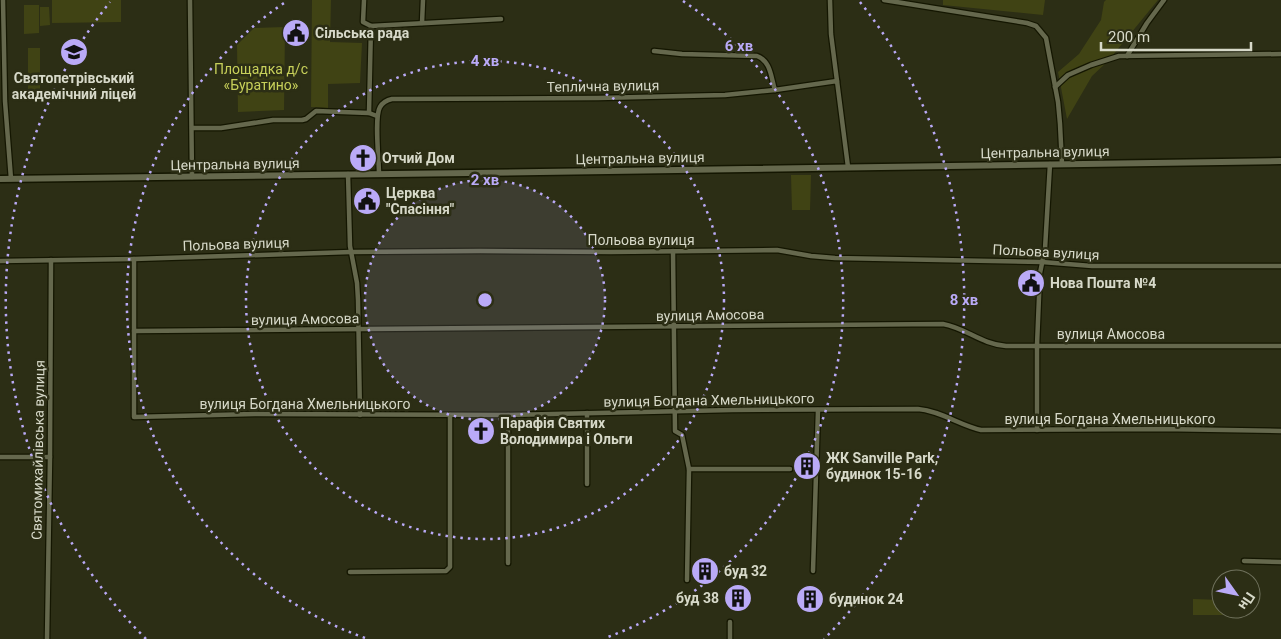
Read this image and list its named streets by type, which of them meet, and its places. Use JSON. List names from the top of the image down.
{
  "streets": {
    "main road": ["Центральна вулиця"],
    "street": [
      "Теплична вулиця",
      "Польова вулиця",
      "вулиця Амосова",
      "вулиця Богдана Хмельницького",
      "Святомихайлівська вулиця"
    ]
  },
  "crossings": [
    ["Польова вулиця", "Святомихайлівська вулиця"],
    ["вулиця Амосова", "вулиця Богдана Хмельницького"]
  ],
  "parks": ["Площадка д/с «Буратино»"],
  "places": {
    "public building": ["Сільська рада", "Церква \"Спасіння\"", "Нова Пошта №4"],
    "school or university": ["Святопетрівський академічний ліцей"],
    "church": ["Отчий Дом", "Парафія Святих Володимира і Ольги"],
    "building": [
      "ЖК Sanville Park, будинок 15-16",
      "буд 32",
      "буд 38",
      "будинок 24"
    ]
  },
  "scale_bar": "200 m",
  "north": "bottom right",
  "rings": [
    "6 хв",
    "4 хв",
    "2 хв",
    "8 хв"
  ]
}
